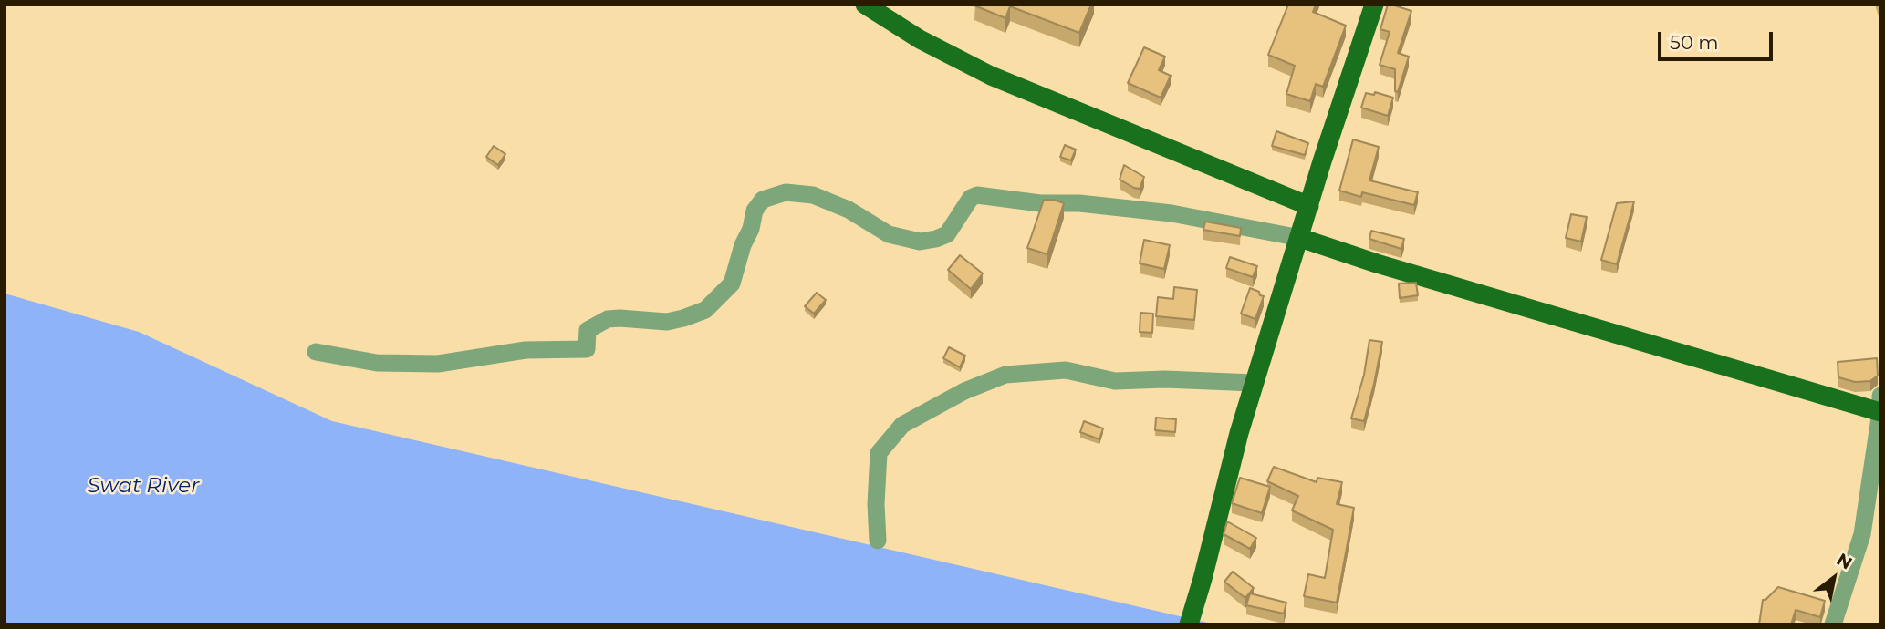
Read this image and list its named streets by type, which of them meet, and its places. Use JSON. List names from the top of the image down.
{
  "water": ["Swat River"],
  "scale_bar": "50 m",
  "north": "top right"
}
